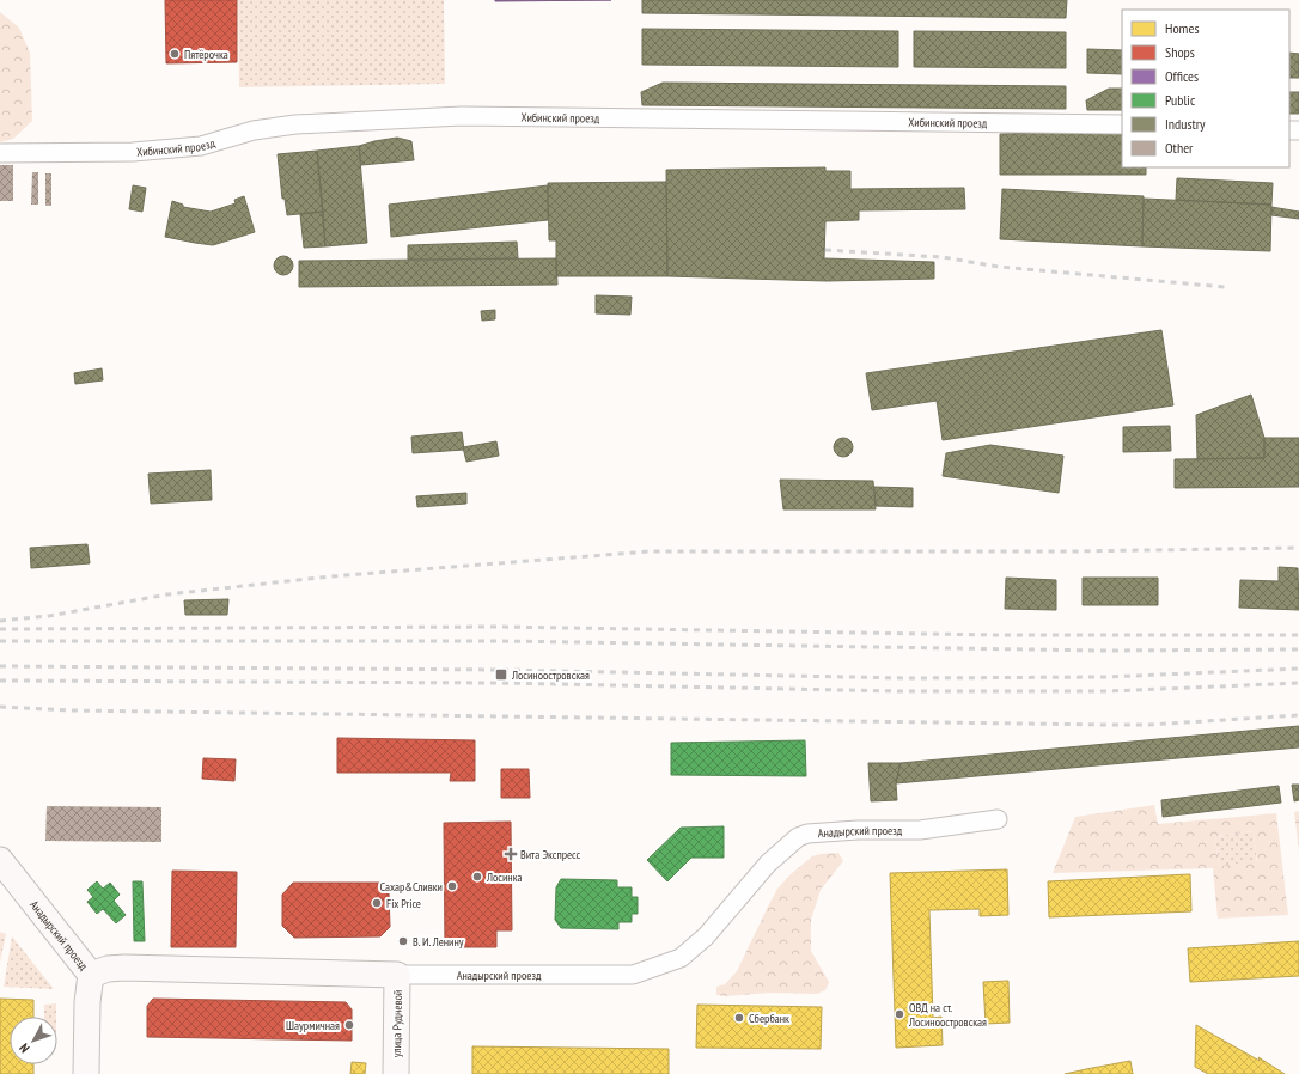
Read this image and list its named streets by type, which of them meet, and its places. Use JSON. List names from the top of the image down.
{
  "streets": {
    "street": ["Хибинский проезд", "Анадырский проезд", "улица Рудневой"]
  },
  "crossings": [
    ["Анадырский проезд", "улица Рудневой"]
  ],
  "places": {
    "other": [
      "Пятёрочка",
      "Лосинка",
      "Сахар&Сливки",
      "Fix Price",
      "В. И. Ленину",
      "ОВД на ст. Лосиноостровская",
      "Сбербанк",
      "Шаурмичная"
    ],
    "transit": ["Лосиноостровская"],
    "health": ["Вита Экспресс"]
  },
  "legend": [
    "Homes",
    "Shops",
    "Offices",
    "Public",
    "Industry",
    "Other"
  ],
  "north": "bottom left"
}
